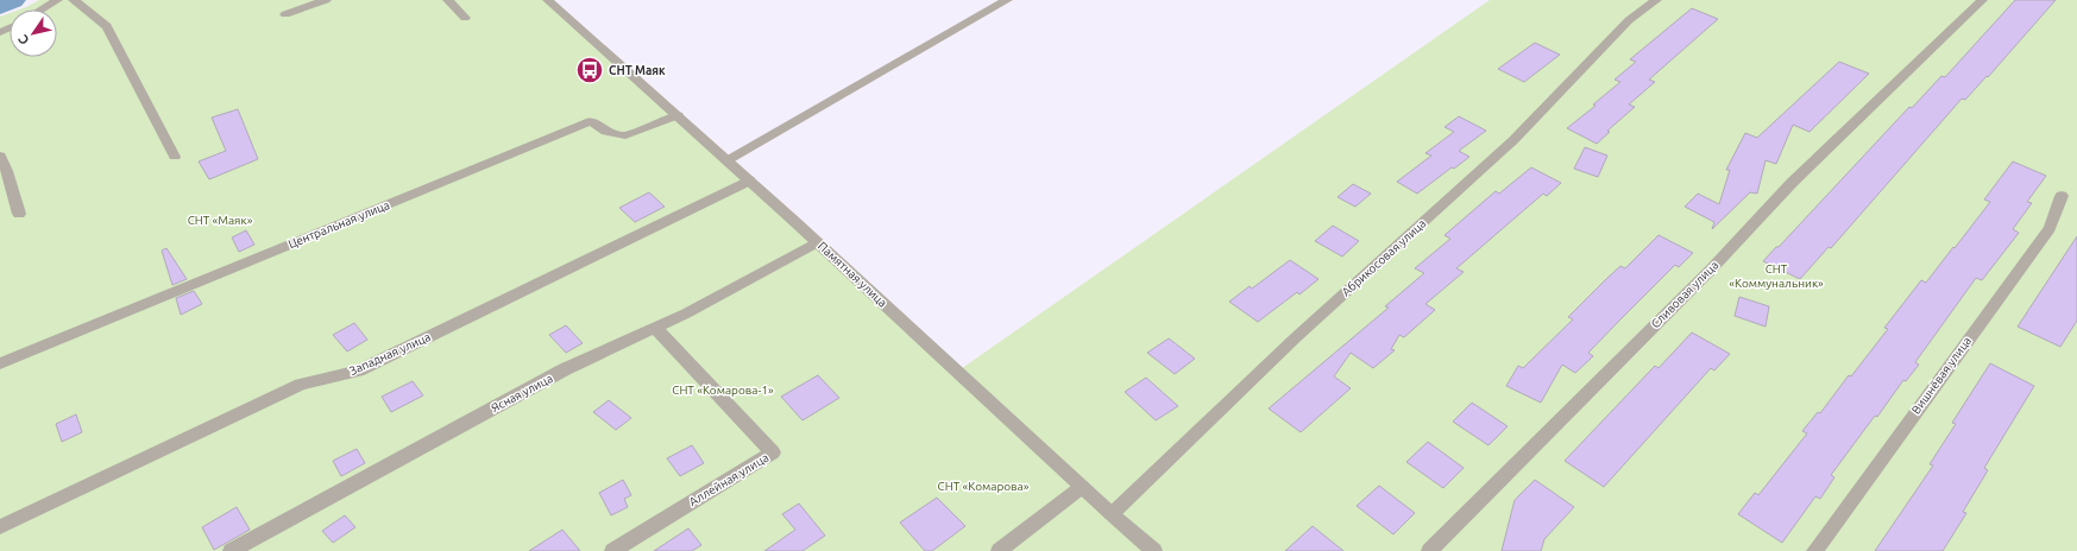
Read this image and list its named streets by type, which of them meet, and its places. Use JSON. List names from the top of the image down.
{
  "streets": {
    "street": [
      "Центральная улица",
      "Абрикосовая улица",
      "Памятная улица",
      "Сливовая улица",
      "Западная улица",
      "Вишнёвая улица",
      "Ясная улица",
      "Аллейная улица"
    ]
  },
  "crossings": [
    ["Центральная улица", "Памятная улица"],
    ["Абрикосовая улица", "Памятная улица"],
    ["Памятная улица", "Западная улица"],
    ["Памятная улица", "Ясная улица"],
    ["Ясная улица", "Аллейная улица"]
  ],
  "parks": [
    "СНТ «Маяк»",
    "СНТ «Коммунальник»",
    "СНТ «Комарова-1»",
    "СНТ «Комарова»"
  ],
  "places": {
    "bus stop": ["СНТ Маяк"]
  },
  "north": "bottom left"
}
